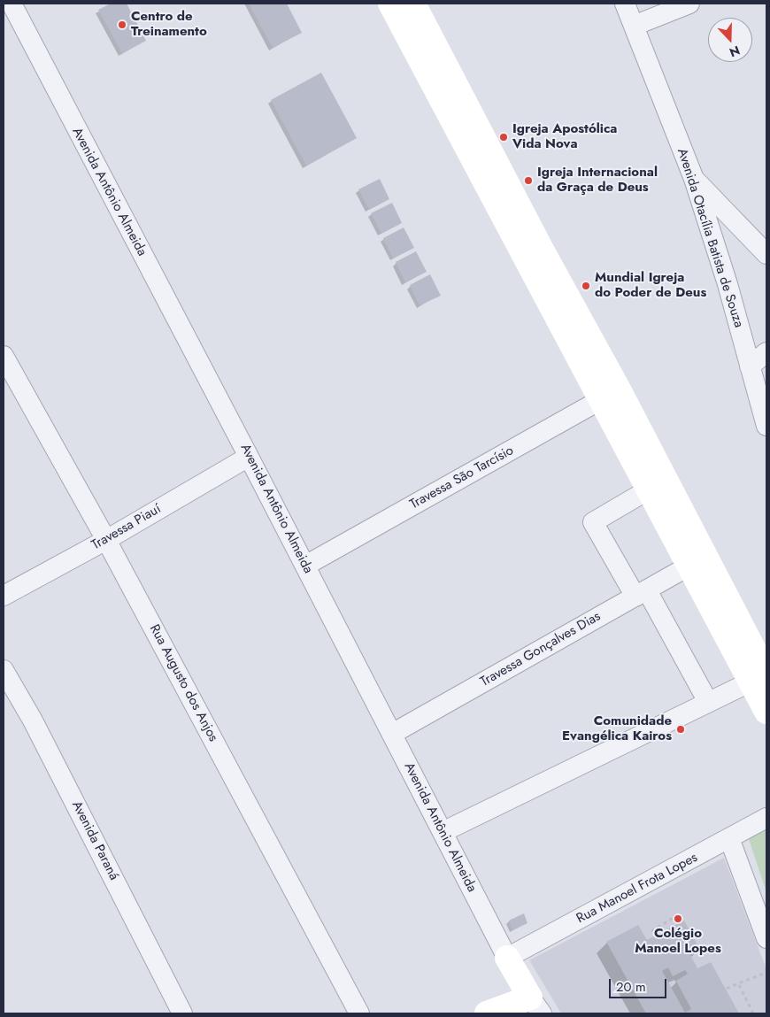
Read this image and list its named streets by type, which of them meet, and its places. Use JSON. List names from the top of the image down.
{
  "streets": {
    "main road": ["Avenida Antônio Almeida"],
    "street": [
      "Avenida Otacília Batista de Souza",
      "Travessa São Tarcísio",
      "Travessa Piauí",
      "Travessa Gonçalves Dias",
      "Rua Augusto dos Anjos",
      "Avenida Paraná",
      "Rua Manoel Frota Lopes"
    ]
  },
  "crossings": [
    ["Avenida Antônio Almeida", "Travessa São Tarcísio"],
    ["Avenida Antônio Almeida", "Travessa Piauí"],
    ["Avenida Antônio Almeida", "Travessa Gonçalves Dias"],
    ["Avenida Antônio Almeida", "Rua Manoel Frota Lopes"],
    ["Travessa Piauí", "Rua Augusto dos Anjos"]
  ],
  "places": [
    "Centro de Treinamento",
    "Igreja Apostólica Vida Nova",
    "Igreja Internacional da Graça de Deus",
    "Mundial Igreja do Poder de Deus",
    "Comunidade Evangélica Kairos",
    "Colégio Manoel Lopes"
  ],
  "scale_bar": "20 m",
  "north": "bottom"
}
